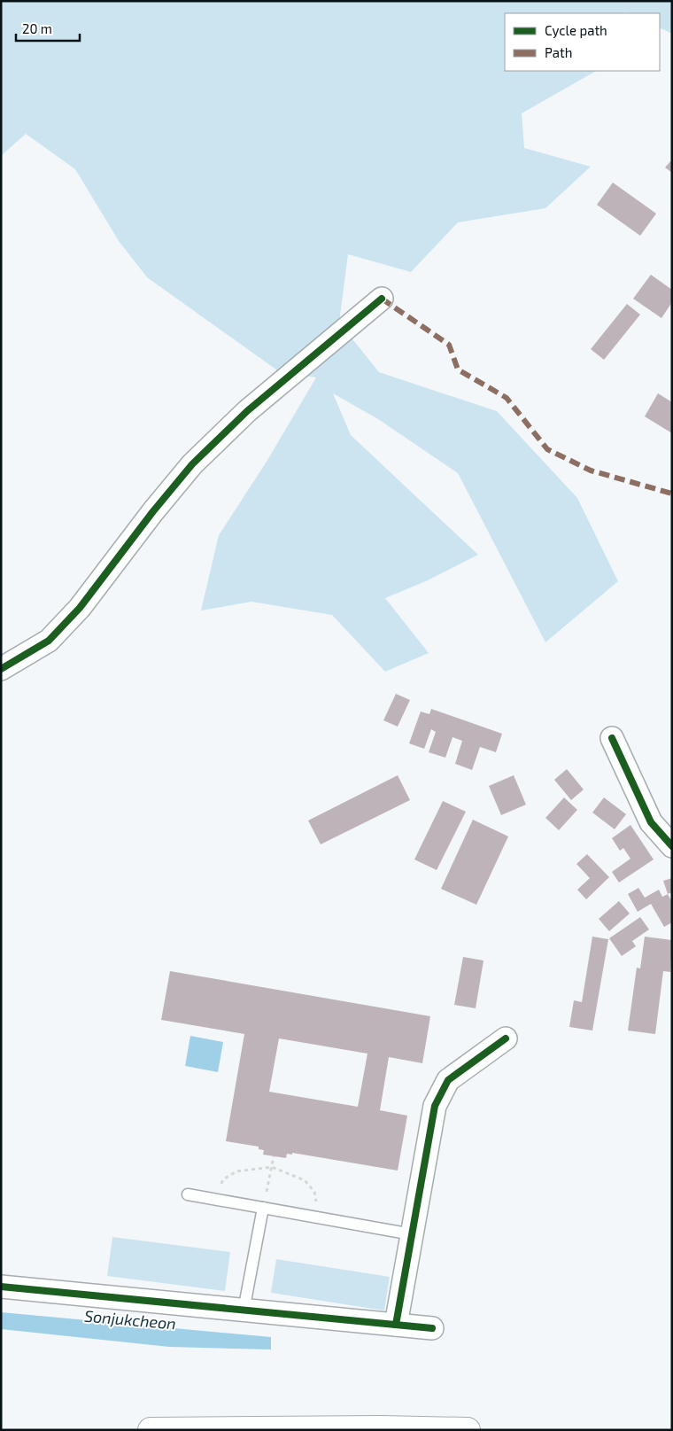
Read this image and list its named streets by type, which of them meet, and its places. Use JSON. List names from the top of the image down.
{
  "water": ["Sonjukcheon"],
  "legend": ["Cycle path", "Path"],
  "scale_bar": "20 m"
}
